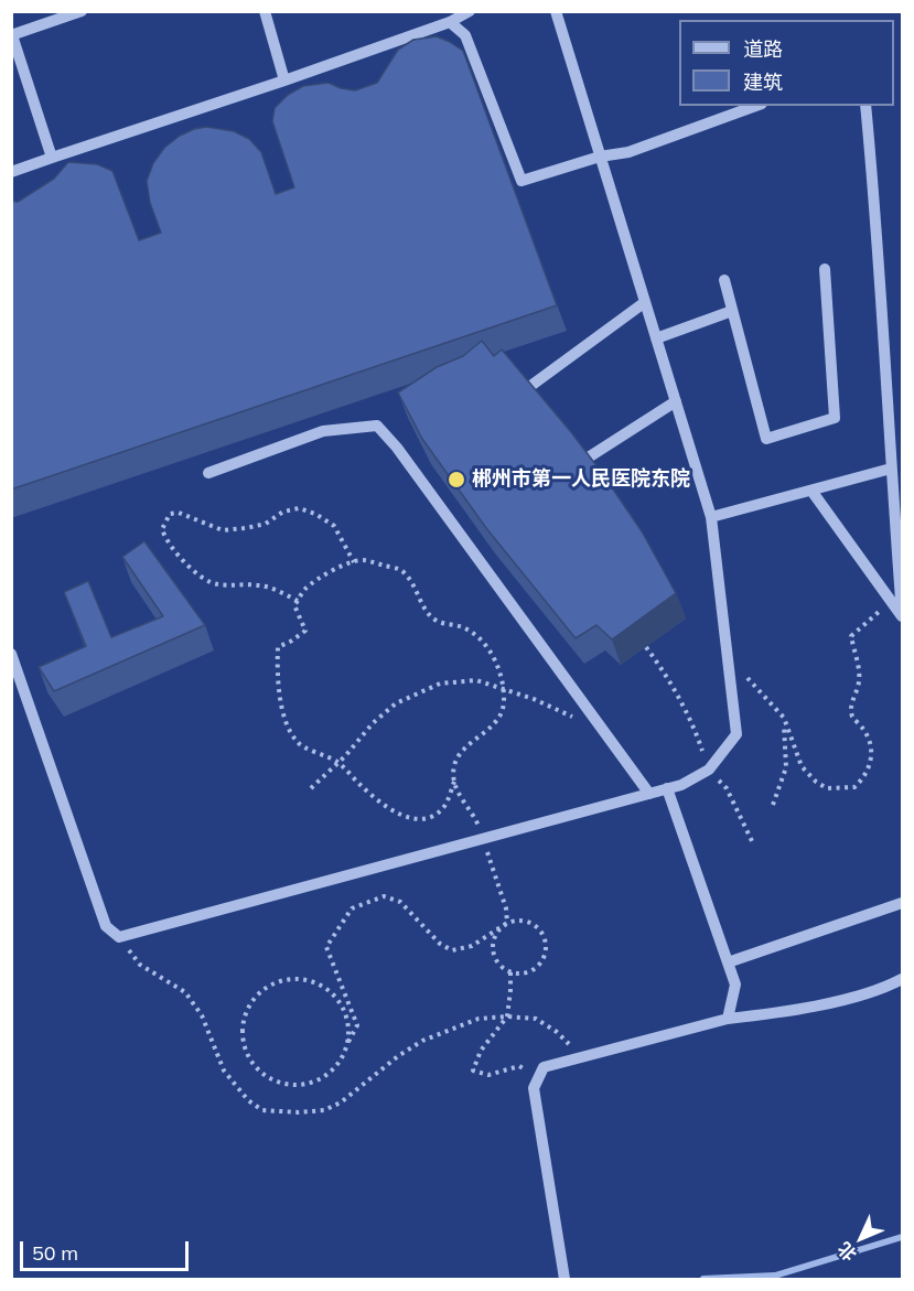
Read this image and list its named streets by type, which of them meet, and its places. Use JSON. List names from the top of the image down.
{
  "places": ["郴州市第一人民医院东院"],
  "legend": ["道路", "建筑"],
  "scale_bar": "50 m",
  "north": "bottom left"
}
